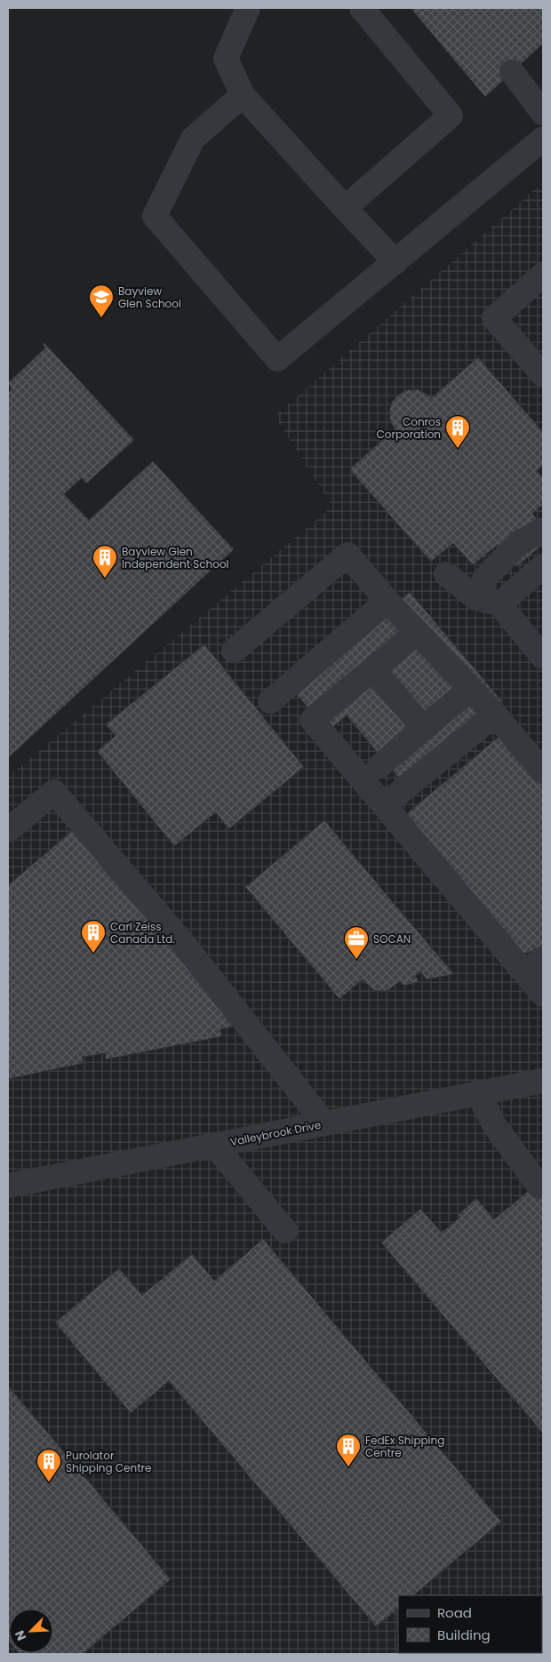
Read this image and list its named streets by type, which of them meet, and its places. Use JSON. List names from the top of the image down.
{
  "streets": {
    "street": ["Valleybrook Drive"]
  },
  "places": {
    "school or university": ["Bayview Glen School"],
    "building": [
      "Conros Corporation",
      "Bayview Glen Independent School",
      "Carl Zeiss Canada Ltd.",
      "FedEx Shipping Centre",
      "Purolator Shipping Centre"
    ],
    "office": ["SOCAN"]
  },
  "legend": ["Road", "Building"],
  "north": "bottom left"
}
